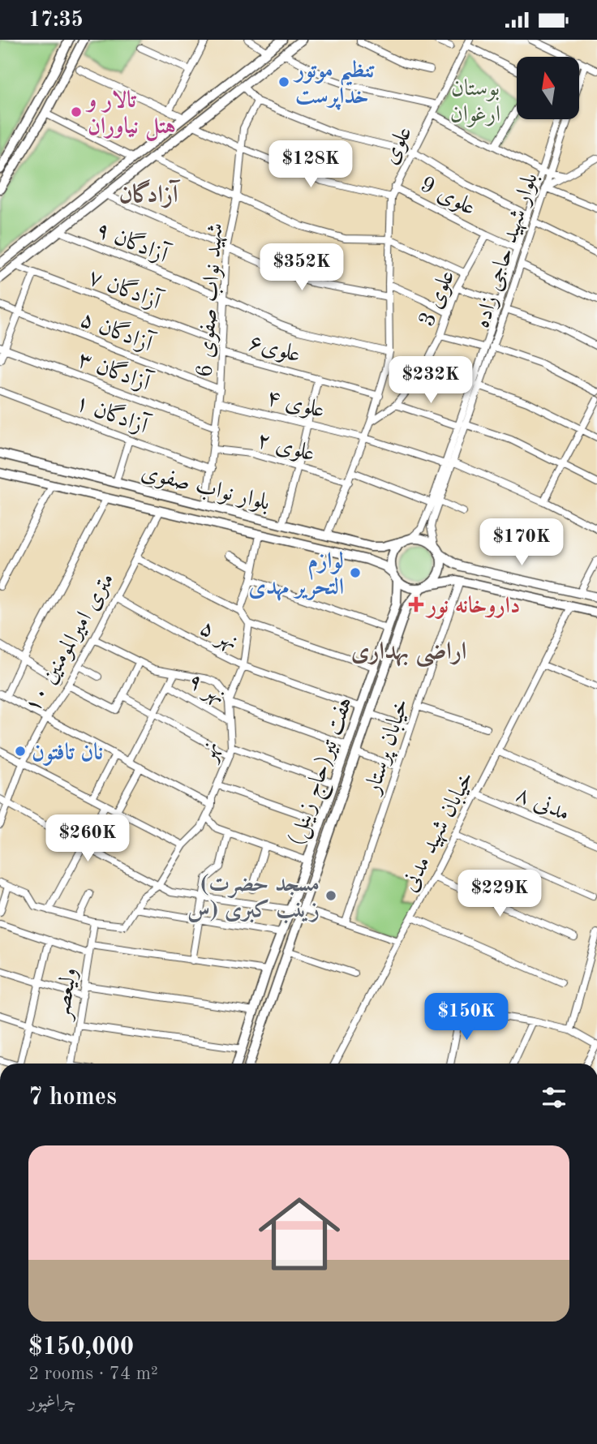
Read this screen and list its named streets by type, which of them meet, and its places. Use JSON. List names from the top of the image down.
{
  "streets": {
    "main road": ["بلوار نواب صفوی", "هفت تیر(حاج زینل)"],
    "street": [
      "علوی",
      "علوی 9",
      "آزادگان ۹",
      "بلوار شهید حاجی زاده",
      "آزادگان ۷",
      "علوی 3",
      "شهید نواب صفوی 6",
      "آزادگان ۵",
      "علوی۶",
      "آزادگان ۳",
      "علوی ۴",
      "آزادگان ۱",
      "علوی ۲",
      "نهر ۵",
      "۱۰ متری امیرالمومنین",
      "نهر ۹",
      "خیابان پرستار",
      "نهر",
      "مدنی ۸",
      "خیابان شهید مدنی",
      "ولیعصر"
    ]
  },
  "crossings": [
    ["علوی", "علوی 9"],
    ["علوی", "آزادگان ۹"],
    ["علوی", "علوی 3"],
    ["علوی", "علوی۶"],
    ["علوی", "علوی ۴"],
    ["علوی", "علوی ۲"],
    ["علوی", "بلوار نواب صفوی"],
    ["علوی 9", "بلوار شهید حاجی زاده"],
    ["علوی 9", "علوی 3"],
    ["آزادگان ۹", "شهید نواب صفوی 6"],
    ["بلوار شهید حاجی زاده", "علوی ۴"],
    ["بلوار شهید حاجی زاده", "بلوار نواب صفوی"],
    ["بلوار شهید حاجی زاده", "هفت تیر(حاج زینل)"],
    ["آزادگان ۷", "شهید نواب صفوی 6"],
    ["شهید نواب صفوی 6", "آزادگان ۵"],
    ["شهید نواب صفوی 6", "علوی۶"],
    ["شهید نواب صفوی 6", "آزادگان ۳"],
    ["شهید نواب صفوی 6", "علوی ۴"],
    ["شهید نواب صفوی 6", "آزادگان ۱"],
    ["شهید نواب صفوی 6", "علوی ۲"],
    ["شهید نواب صفوی 6", "بلوار نواب صفوی"],
    ["بلوار نواب صفوی", "۱۰ متری امیرالمومنین"],
    ["بلوار نواب صفوی", "هفت تیر(حاج زینل)"],
    ["نهر ۵", "۱۰ متری امیرالمومنین"],
    ["نهر ۵", "نهر"],
    ["نهر ۵", "هفت تیر(حاج زینل)"],
    ["نهر ۹", "نهر"],
    ["نهر", "ولیعصر"],
    ["مدنی ۸", "خیابان شهید مدنی"]
  ],
  "districts": ["آزادگان", "اراضی بهداری"],
  "parks": ["بوستان ارغوان"],
  "places": {
    "other": [
      "تنظیم موتور خداپرست",
      "تالار و هتل نیاوران",
      "لوازم التحریر مهدی",
      "نان تافتون",
      "(مسجد حضرت زینب کبری (س"
    ],
    "health": ["داروخانه نور"]
  },
  "north": "top",
  "page": {
    "status": "17:35",
    "price": [
      "$128K",
      "$352K",
      "$232K",
      "$170K",
      "$260K",
      "$229K",
      "$150K"
    ],
    "heading": "7 homes",
    "list": [
      {
        "name": "$150,000",
        "note": "2 rooms · 74 m² · چراغپور"
      }
    ]
  }
}
